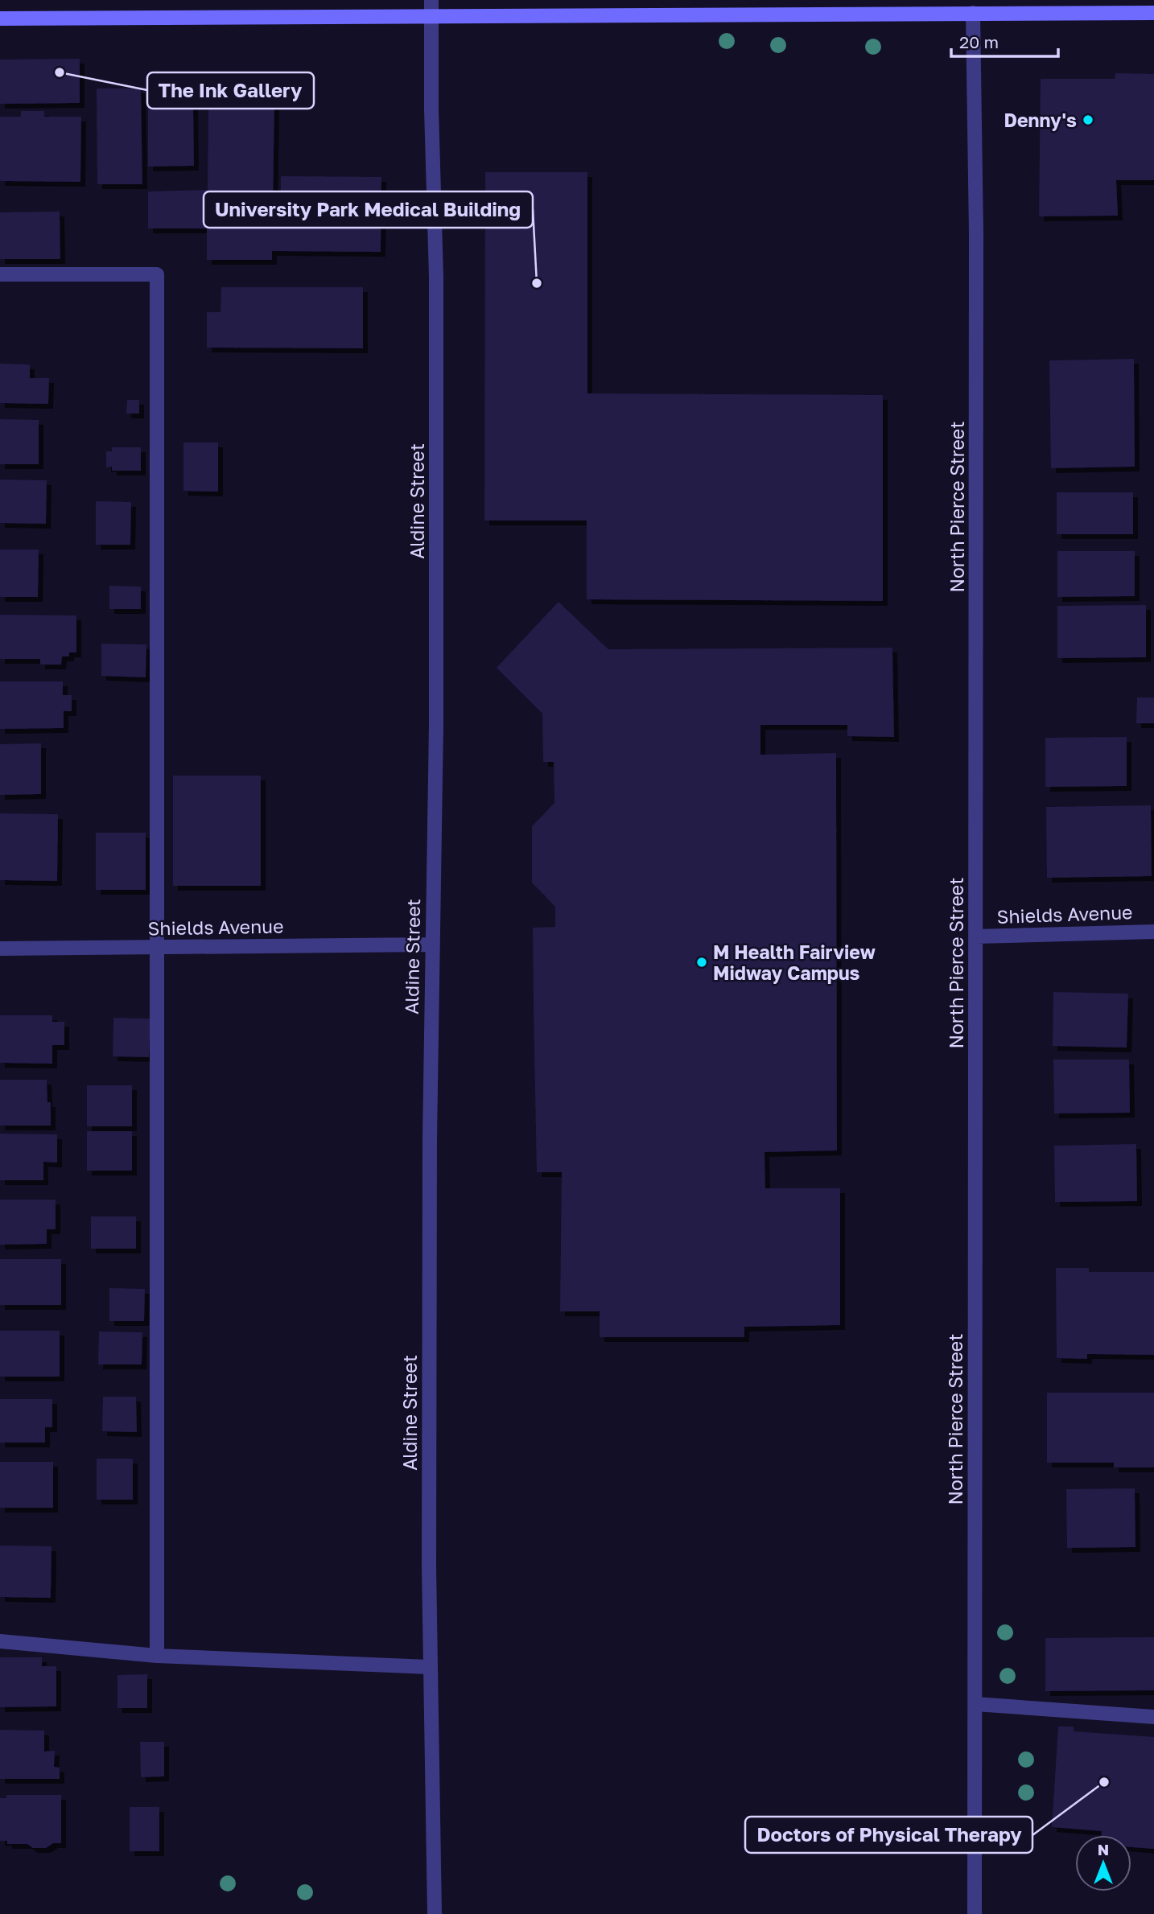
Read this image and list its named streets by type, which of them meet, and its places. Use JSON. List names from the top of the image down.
{
  "streets": {
    "street": ["Aldine Street", "North Pierce Street", "Shields Avenue"]
  },
  "crossings": [
    ["Aldine Street", "Shields Avenue"],
    ["North Pierce Street", "Shields Avenue"]
  ],
  "places": [
    "The Ink Gallery",
    "Denny's",
    "University Park Medical Building",
    "M Health Fairview Midway Campus",
    "Doctors of Physical Therapy"
  ],
  "scale_bar": "20 m",
  "north": "top"
}
